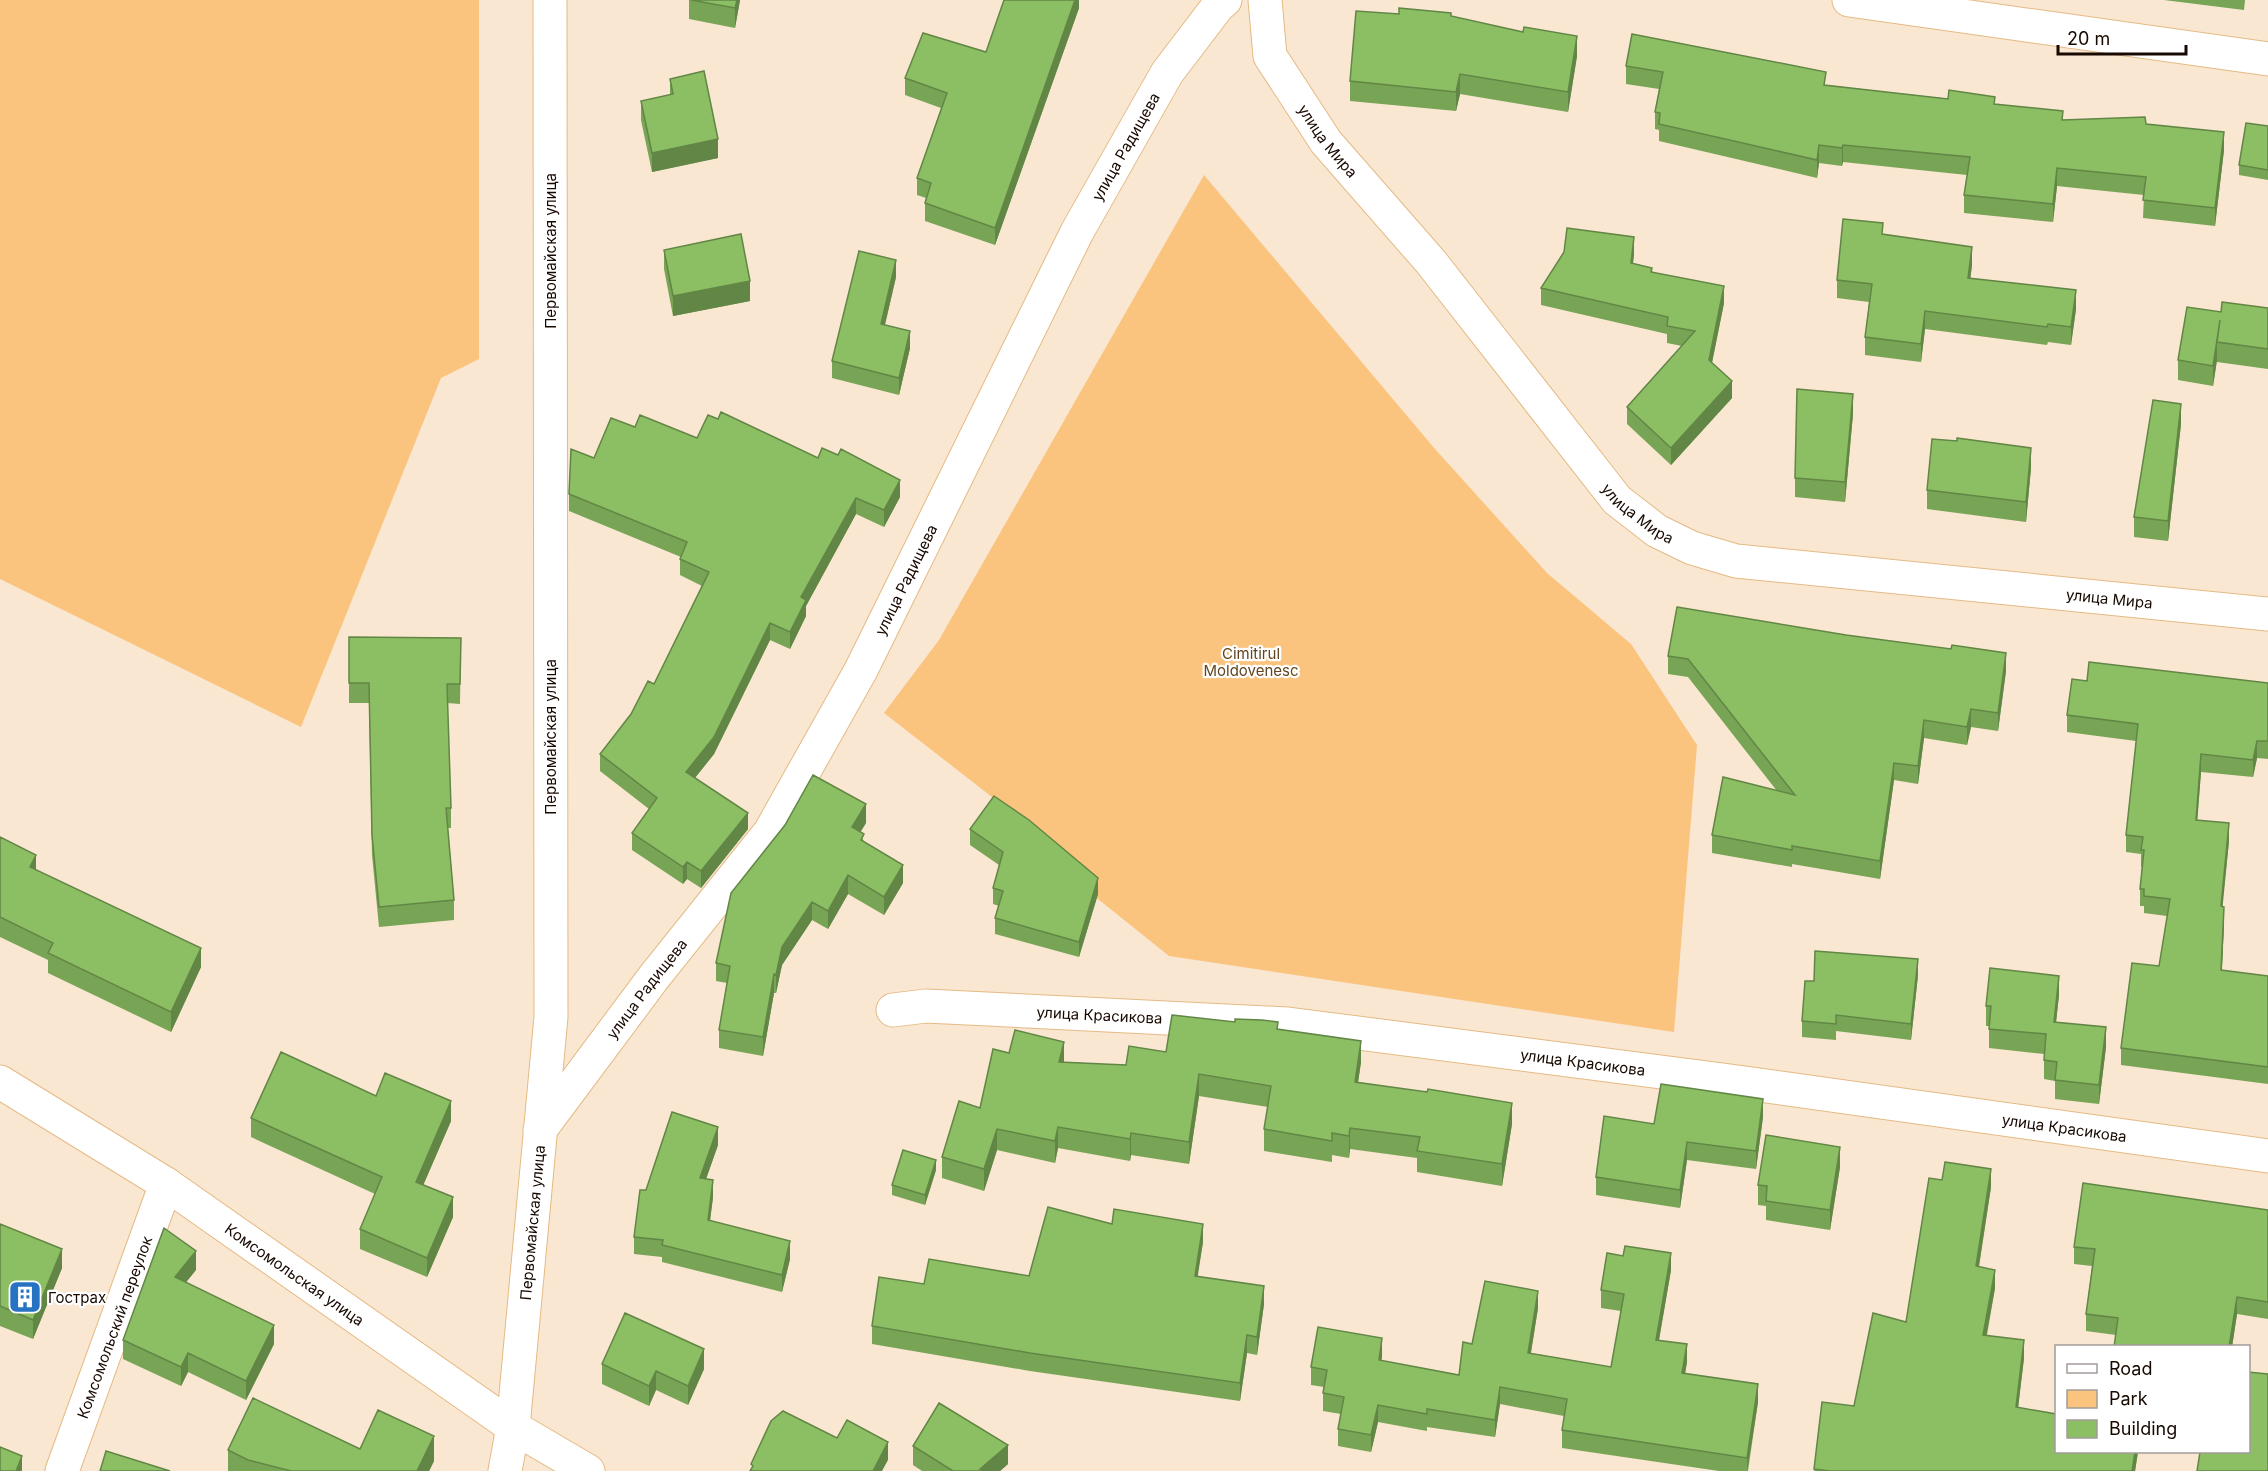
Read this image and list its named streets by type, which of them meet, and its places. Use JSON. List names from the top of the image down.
{
  "streets": {
    "street": [
      "улица Мира",
      "улица Радищева",
      "Первомайская улица",
      "улица Красикова",
      "Комсомольская улица",
      "Комсомольский переулок"
    ]
  },
  "crossings": [
    ["улица Радищева", "Первомайская улица"],
    ["Первомайская улица", "Комсомольская улица"],
    ["Комсомольская улица", "Комсомольский переулок"]
  ],
  "parks": ["Cimitirul Moldovenesc"],
  "places": {
    "building": ["Гострах"]
  },
  "legend": ["Road", "Park", "Building"],
  "scale_bar": "20 m"
}
